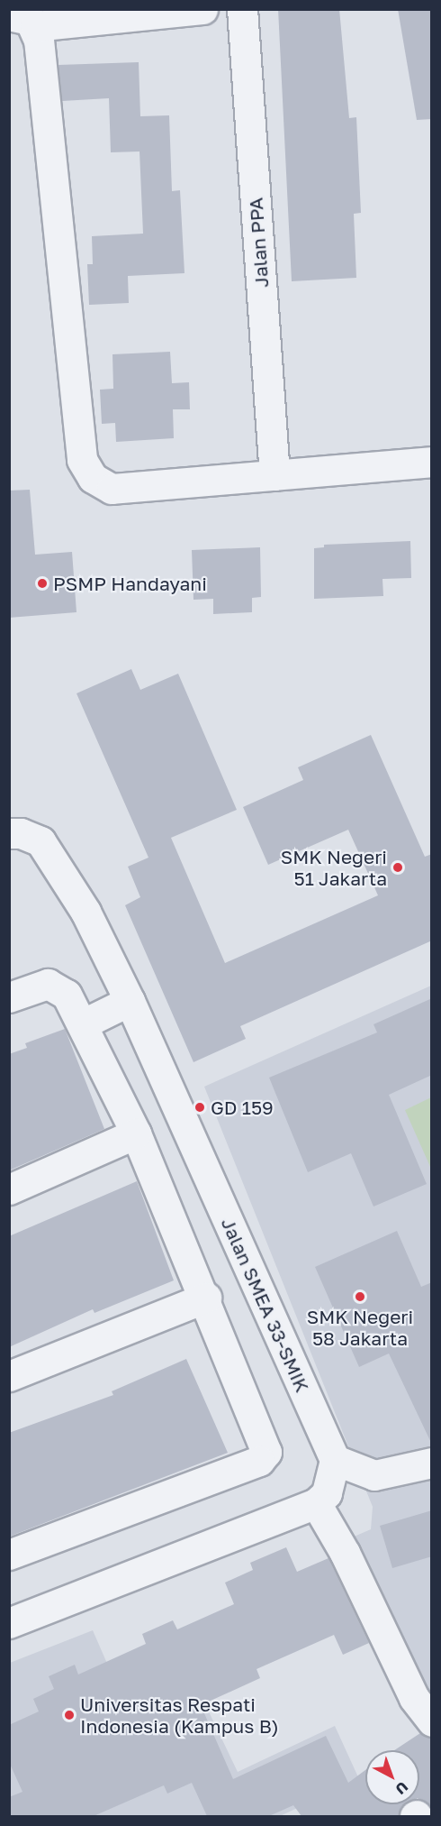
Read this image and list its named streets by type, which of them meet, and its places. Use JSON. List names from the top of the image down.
{
  "streets": {
    "street": ["Jalan PPA", "Jalan SMEA 33-SMIK"]
  },
  "places": [
    "PSMP Handayani",
    "SMK Negeri 51 Jakarta",
    "GD 159",
    "SMK Negeri 58 Jakarta",
    "Universitas Respati Indonesia (Kampus B)"
  ],
  "north": "bottom right"
}
